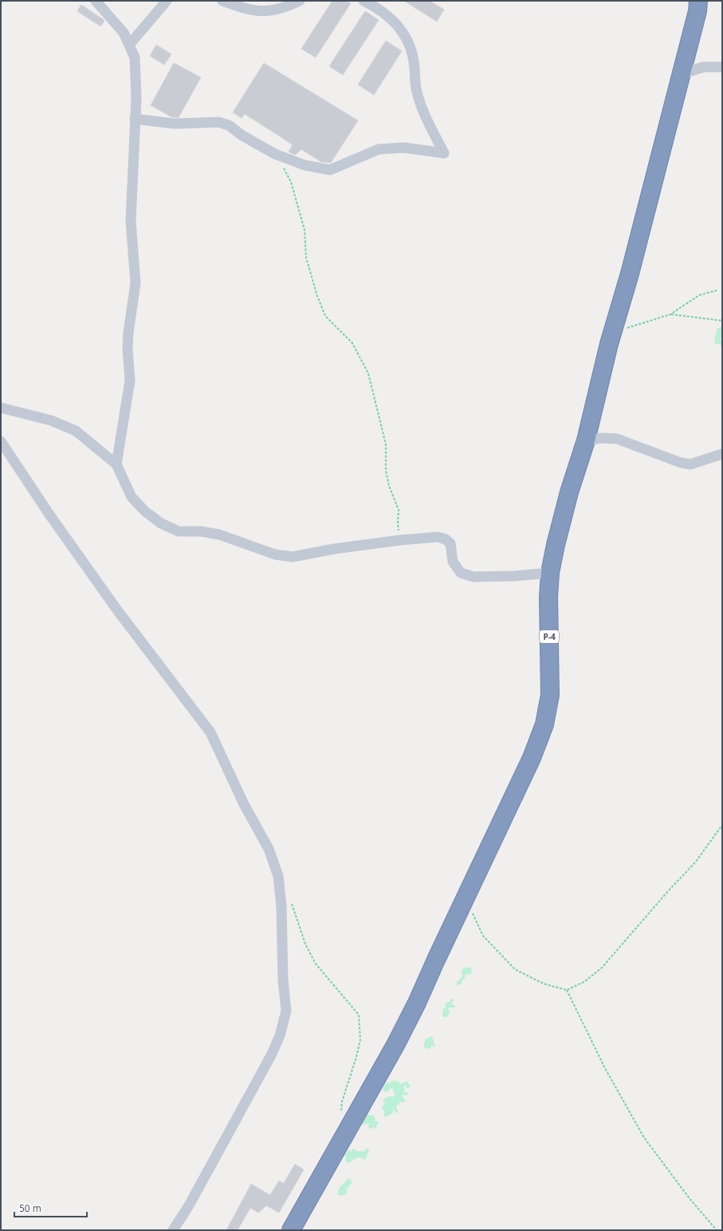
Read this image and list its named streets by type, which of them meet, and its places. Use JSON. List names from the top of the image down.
{
  "streets": {
    "highway": ["P-4"]
  },
  "scale_bar": "50 m"
}
